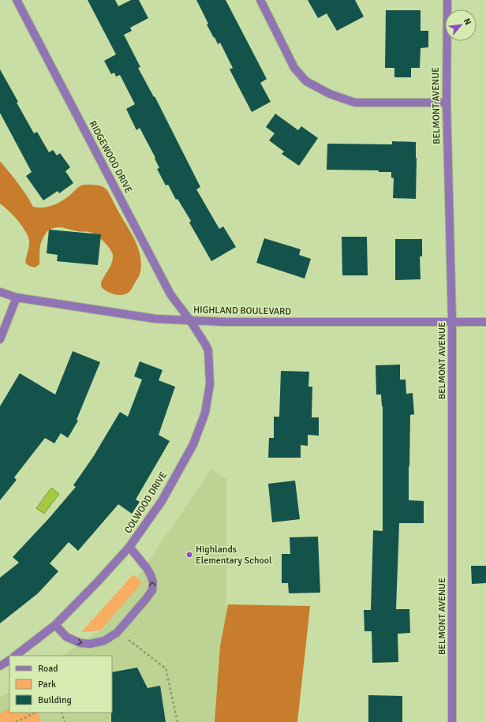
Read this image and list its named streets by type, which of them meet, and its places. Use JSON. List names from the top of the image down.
{
  "streets": {
    "street": [
      "BELMONT AVENUE",
      "RIDGEWOOD DRIVE",
      "HIGHLAND BOULEVARD",
      "COLWOOD DRIVE"
    ]
  },
  "crossings": [
    ["BELMONT AVENUE", "HIGHLAND BOULEVARD"],
    ["RIDGEWOOD DRIVE", "HIGHLAND BOULEVARD"],
    ["RIDGEWOOD DRIVE", "COLWOOD DRIVE"],
    ["HIGHLAND BOULEVARD", "COLWOOD DRIVE"]
  ],
  "places": ["Highlands Elementary School"],
  "legend": ["Road", "Park", "Building"],
  "north": "top right"
}
